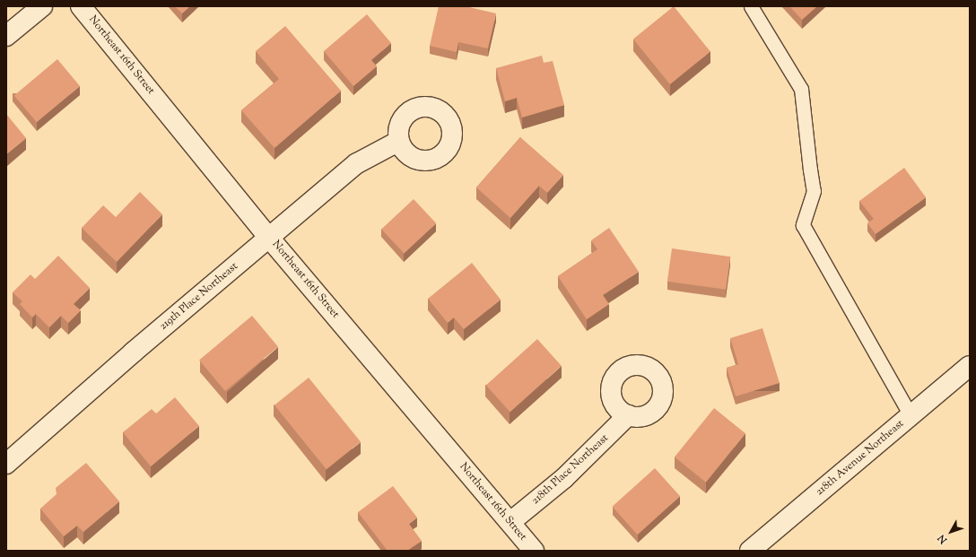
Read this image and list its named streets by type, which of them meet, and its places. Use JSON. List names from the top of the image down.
{
  "streets": {
    "street": [
      "Northeast 16th Street",
      "219th Place Northeast",
      "218th Avenue Northeast",
      "218th Place Northeast"
    ]
  },
  "crossings": [
    ["Northeast 16th Street", "219th Place Northeast"],
    ["Northeast 16th Street", "218th Place Northeast"]
  ],
  "north": "bottom left"
}
